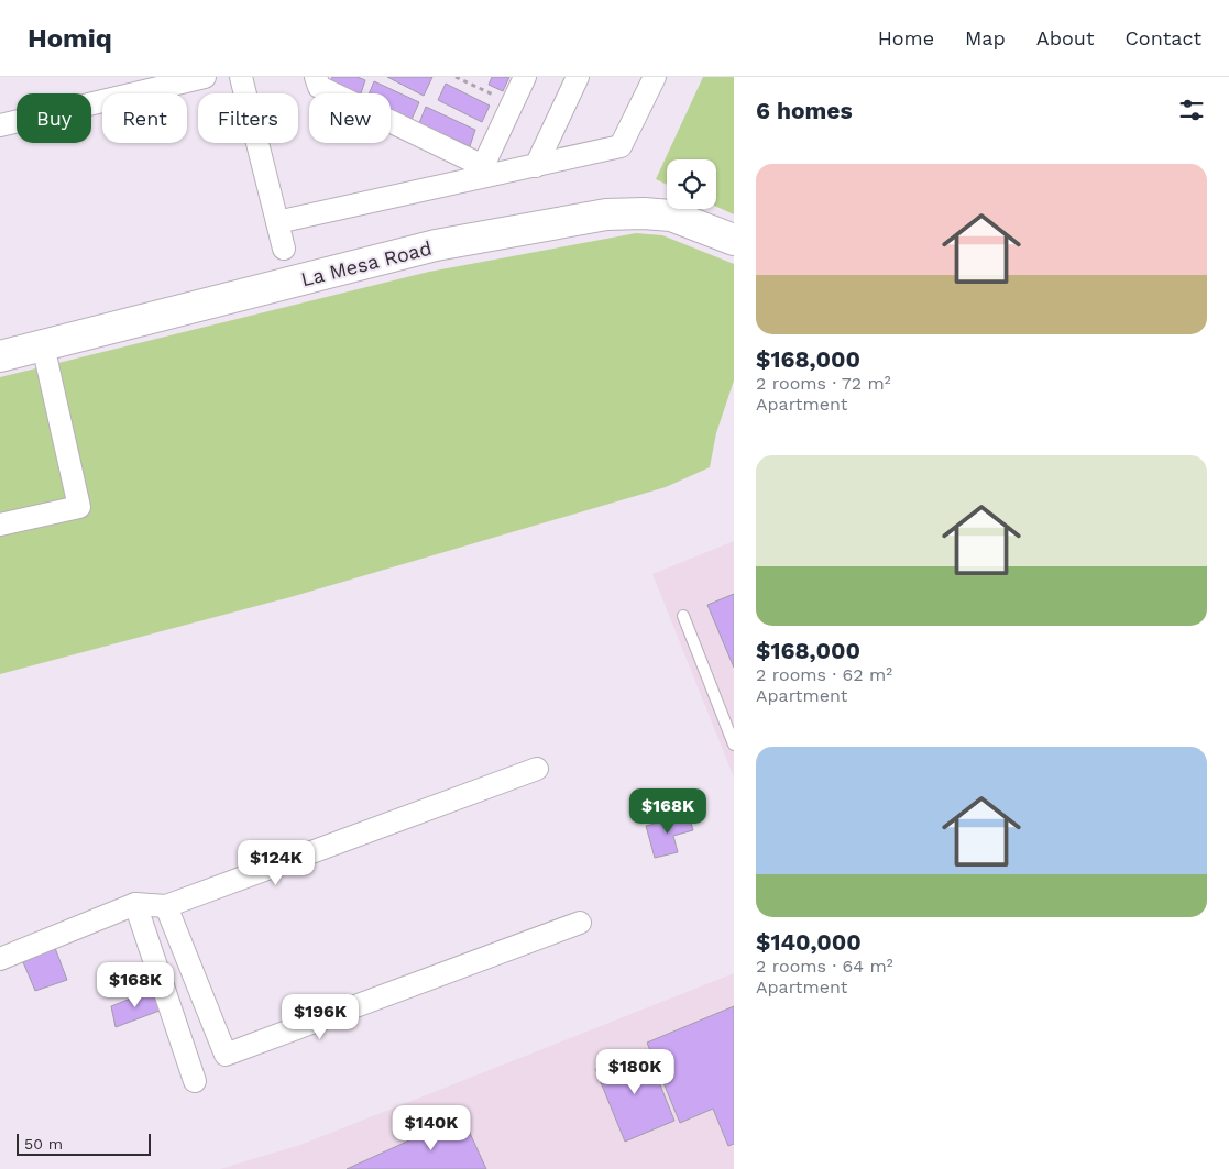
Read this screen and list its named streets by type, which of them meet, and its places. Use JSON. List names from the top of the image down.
{
  "streets": {
    "street": ["La Mesa Road"]
  },
  "scale_bar": "50 m",
  "page": {
    "header": "Homiq",
    "nav": [
      "Home",
      "Map",
      "About",
      "Contact"
    ],
    "heading": "6 homes",
    "chip": [
      "Buy",
      "Rent",
      "Filters",
      "New"
    ],
    "list": [
      {
        "name": "$168,000",
        "note": "2 rooms · 72 m² · Apartment"
      },
      {
        "name": "$168,000",
        "note": "2 rooms · 62 m² · Apartment"
      },
      {
        "name": "$140,000",
        "note": "2 rooms · 64 m² · Apartment"
      }
    ],
    "price": [
      "$168K",
      "$124K",
      "$168K",
      "$196K",
      "$180K",
      "$140K"
    ],
    "scale": "50 m"
  }
}
